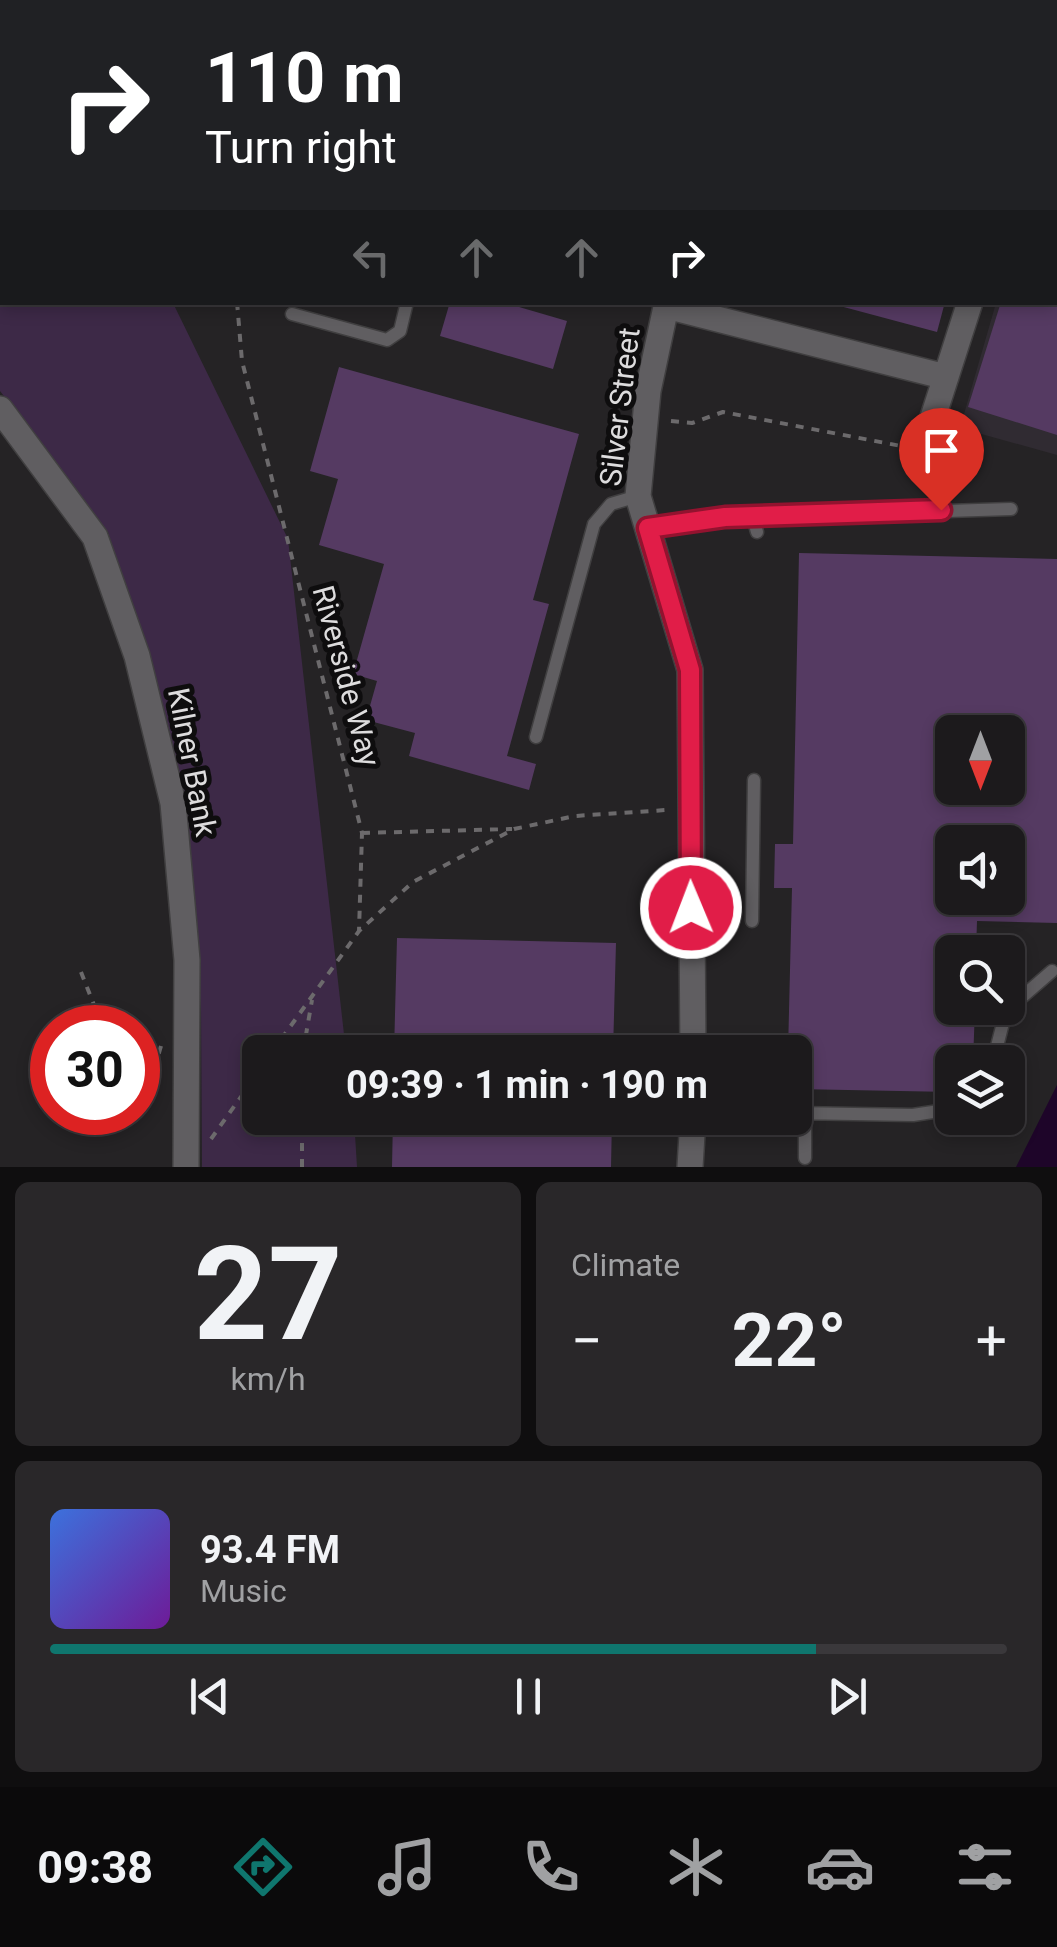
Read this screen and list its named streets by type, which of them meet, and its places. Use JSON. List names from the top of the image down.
{
  "streets": {
    "street": ["Silver Street", "Kilner Bank"],
    "path": ["Riverside Way"]
  },
  "north": "bottom",
  "page": {
    "turn": ["110 m", "Turn right"],
    "limit": "30",
    "trip": "09:39 · 1 min · 190 m",
    "tile": [
      ["27", "km/h"],
      "Climate"
    ],
    "heat": ["−", "22°", "+"],
    "song": ["93.4 FM", "Music"],
    "tabs": "09:38"
  }
}
